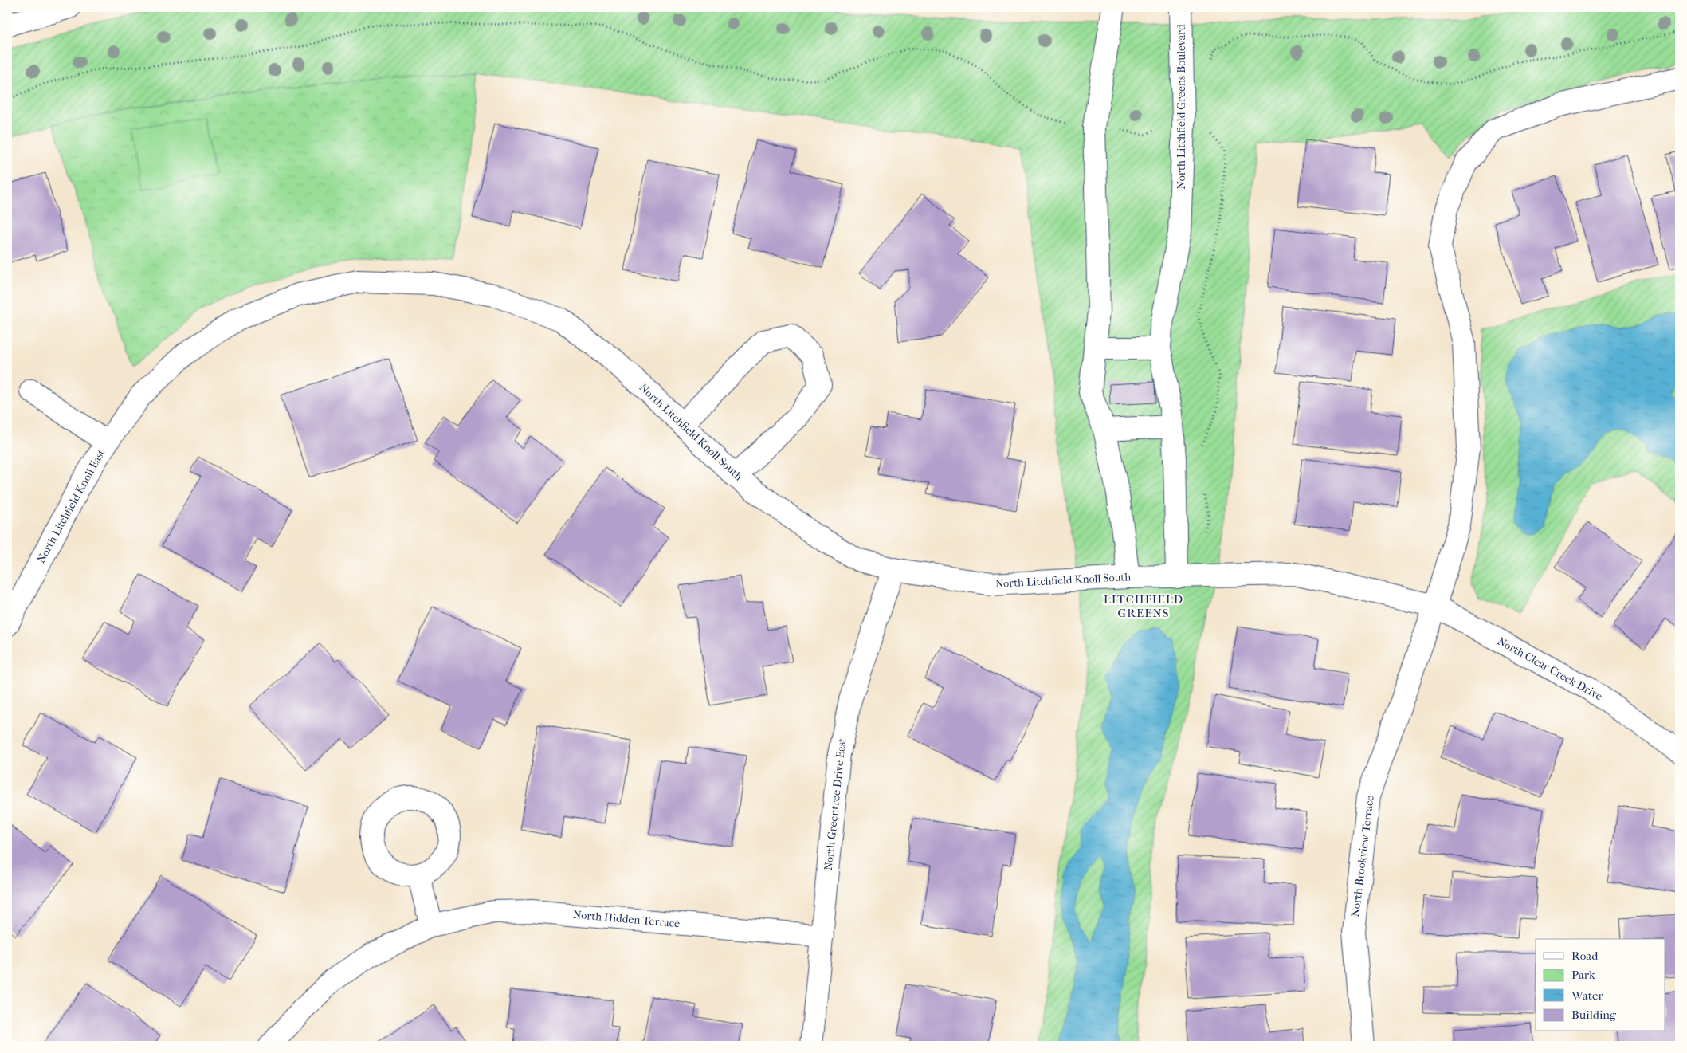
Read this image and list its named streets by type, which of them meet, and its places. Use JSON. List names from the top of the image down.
{
  "streets": {
    "street": [
      "North Litchfield Greens Boulevard",
      "North Litchfield Knoll South",
      "North Litchfield Knoll East",
      "North Clear Creek Drive",
      "North Greentree Drive East",
      "North Brookview Terrace",
      "North Hidden Terrace"
    ]
  },
  "crossings": [
    ["North Litchfield Greens Boulevard", "North Litchfield Knoll South"],
    ["North Litchfield Knoll South", "North Litchfield Knoll East"],
    ["North Litchfield Knoll South", "North Clear Creek Drive"],
    ["North Litchfield Knoll South", "North Greentree Drive East"],
    ["North Litchfield Knoll South", "North Brookview Terrace"],
    ["North Clear Creek Drive", "North Brookview Terrace"],
    ["North Greentree Drive East", "North Hidden Terrace"]
  ],
  "districts": ["LITCHFIELD GREENS"],
  "legend": [
    "Road",
    "Park",
    "Water",
    "Building"
  ]
}
